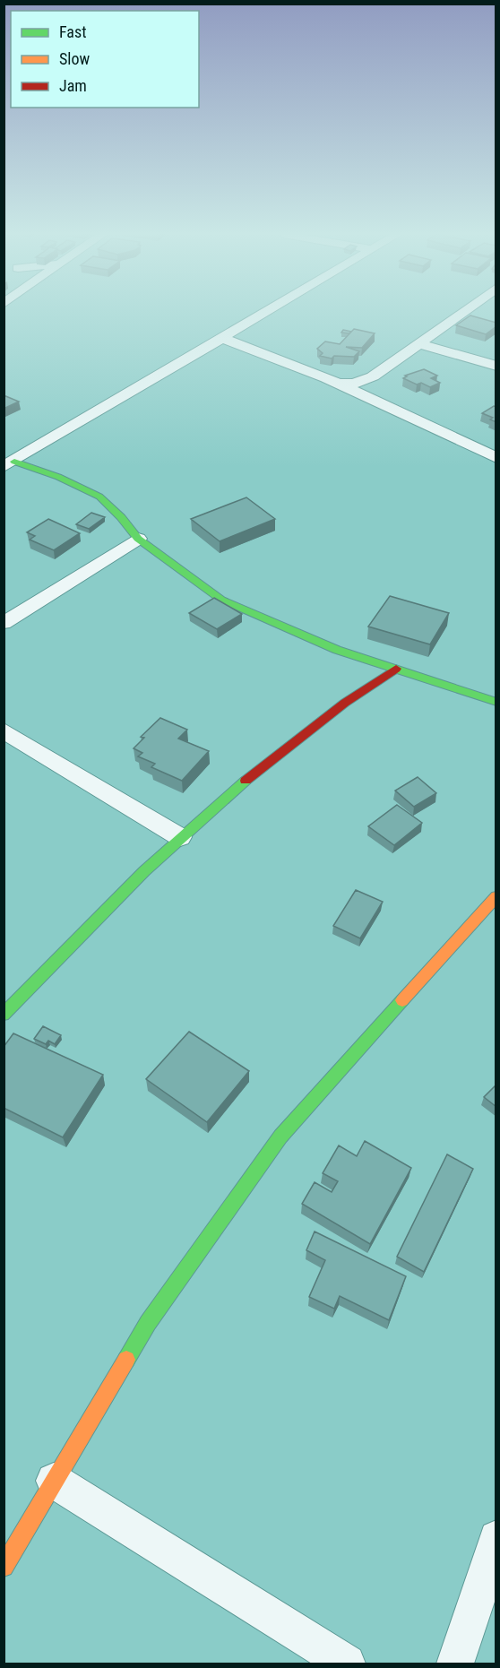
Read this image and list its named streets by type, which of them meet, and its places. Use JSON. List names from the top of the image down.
{
  "legend": ["Fast", "Slow", "Jam"]
}
